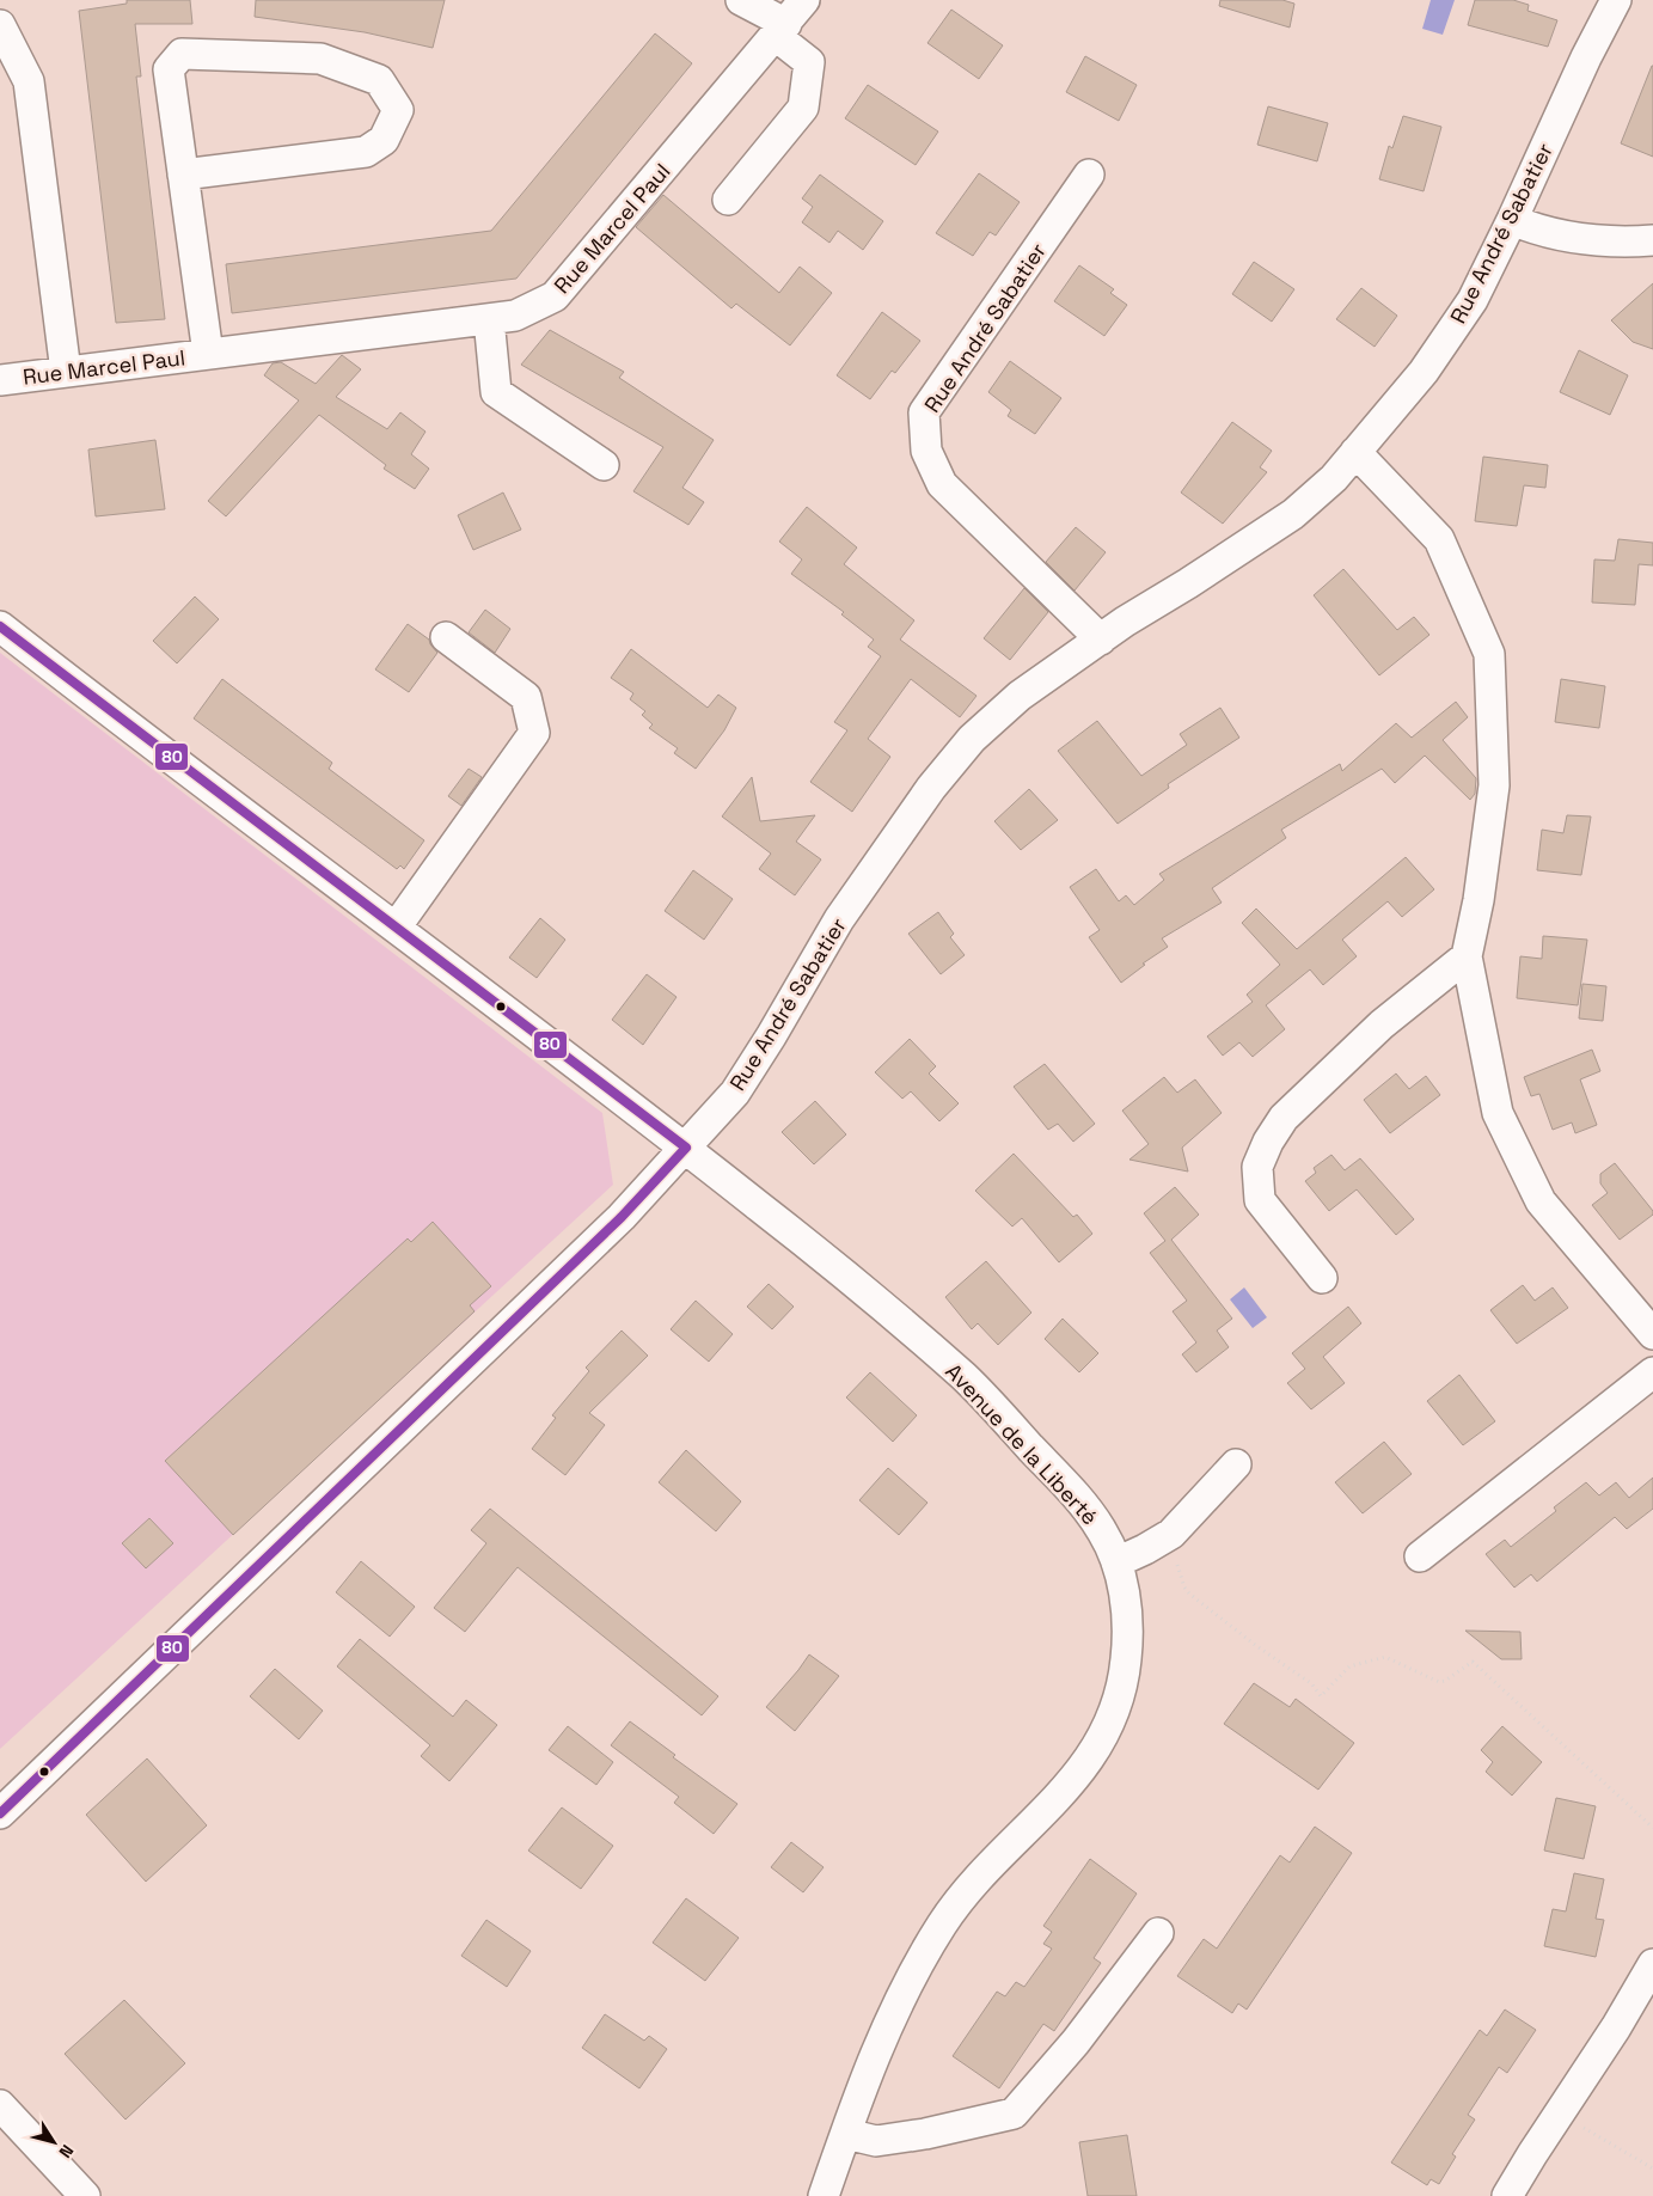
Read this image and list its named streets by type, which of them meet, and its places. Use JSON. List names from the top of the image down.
{
  "streets": {
    "street": ["Rue Marcel Paul", "Rue André Sabatier", "Avenue de la Liberté"]
  },
  "crossings": [
    ["Rue André Sabatier", "Avenue de la Liberté"]
  ],
  "lines": ["transit line 80"],
  "north": "bottom right"
}
